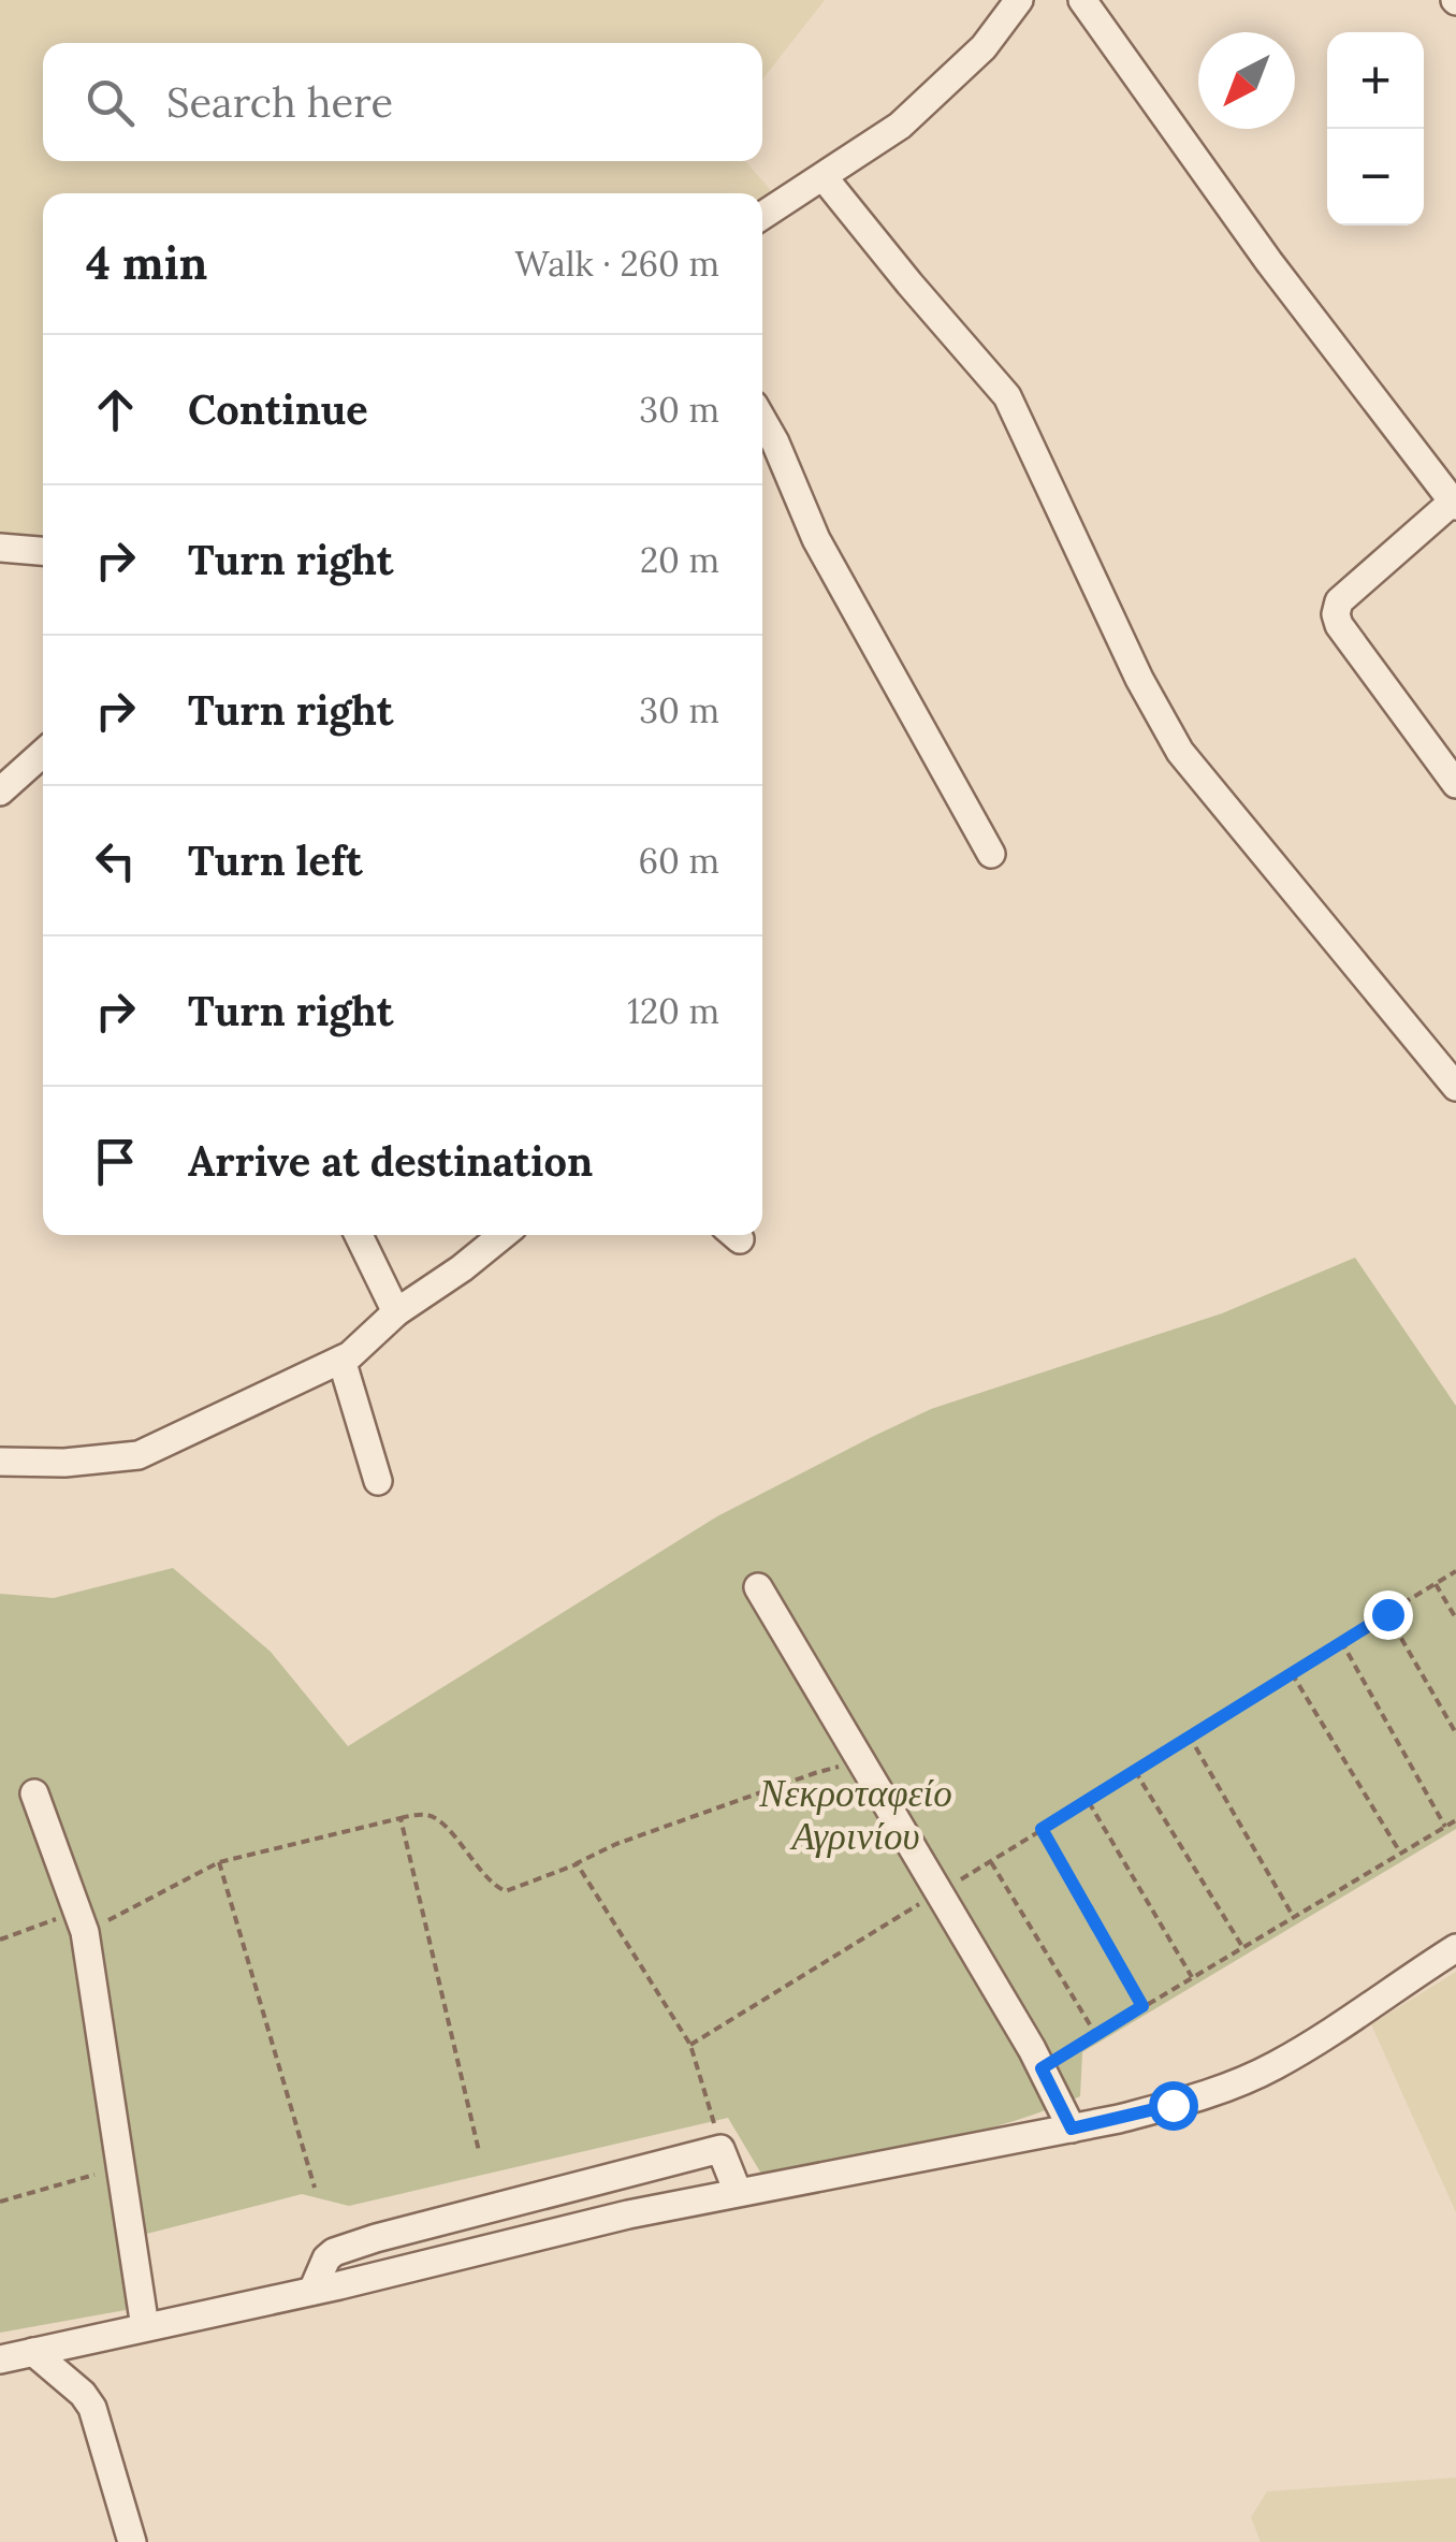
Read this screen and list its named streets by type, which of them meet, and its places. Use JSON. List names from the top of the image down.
{
  "parks": ["Νεκροταφείο Αγρινίου"],
  "north": "bottom left",
  "page": {
    "map_buttons": ["+", "−"],
    "search": "Search here",
    "heading": ["4 min", "Walk · 260 m"],
    "list": [
      ["Continue", "30 m"],
      ["Turn right", "20 m"],
      ["Turn right", "30 m"],
      ["Turn left", "60 m"],
      ["Turn right", "120 m"],
      "Arrive at destination"
    ]
  }
}
